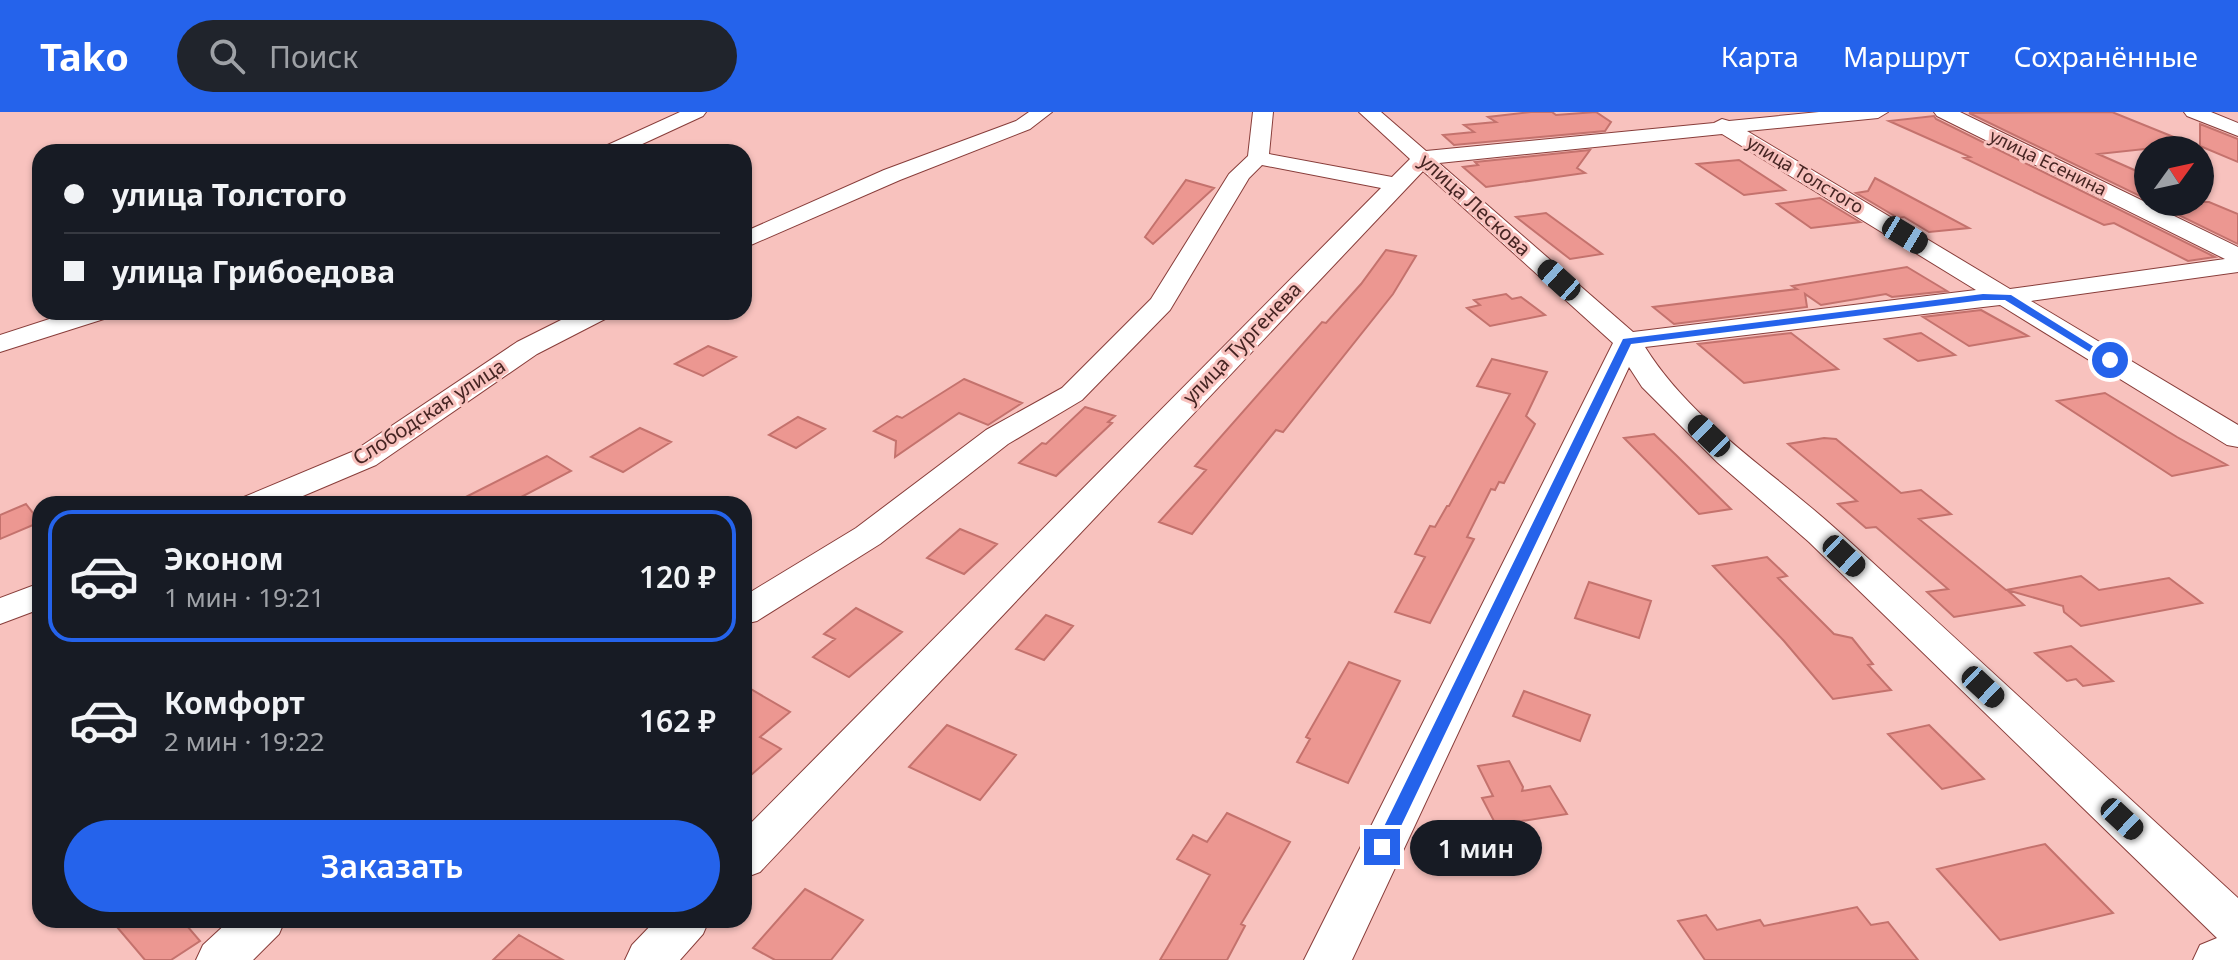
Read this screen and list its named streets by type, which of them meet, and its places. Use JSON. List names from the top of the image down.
{
  "streets": {
    "street": [
      "улица Есенина",
      "улица Толстого",
      "улица Лескова",
      "улица Тургенева",
      "Слободская улица"
    ]
  },
  "crossings": [
    ["улица Лескова", "улица Тургенева"]
  ],
  "north": "top right",
  "page": {
    "header": "Tako",
    "search": "Поиск",
    "nav": ["Карта", "Маршрут", "Сохранённые"],
    "banner": ["улица Толстого", "улица Грибоедова"],
    "list": [
      {
        "name": "Эконом",
        "note": "1 мин · 19:21",
        "value": "120 ₽"
      },
      {
        "name": "Комфорт",
        "note": "2 мин · 19:22",
        "value": "162 ₽"
      }
    ],
    "buttons": "Заказать",
    "bubble": "1 мин"
  }
}
